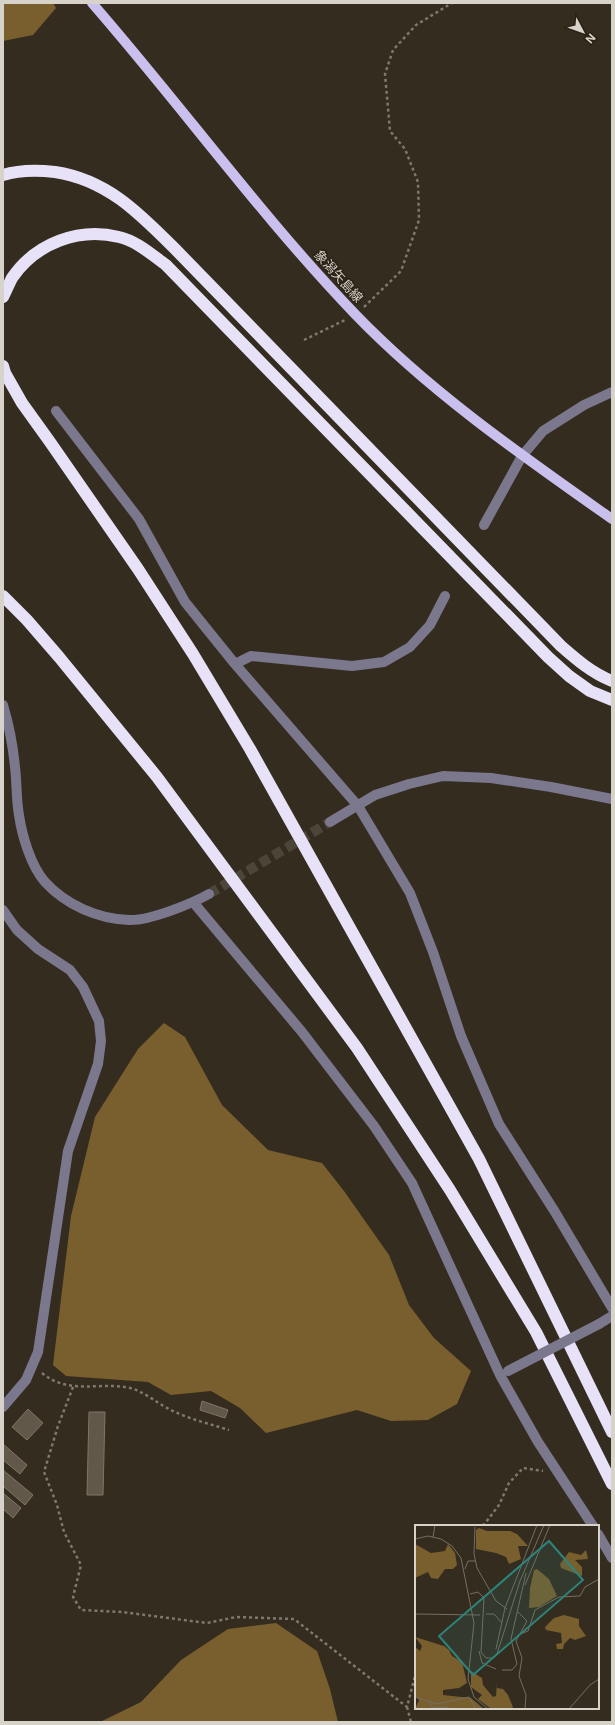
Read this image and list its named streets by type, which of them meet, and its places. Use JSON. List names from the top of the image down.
{
  "streets": {
    "main road": ["象潟矢島線"]
  },
  "north": "bottom right"
}
